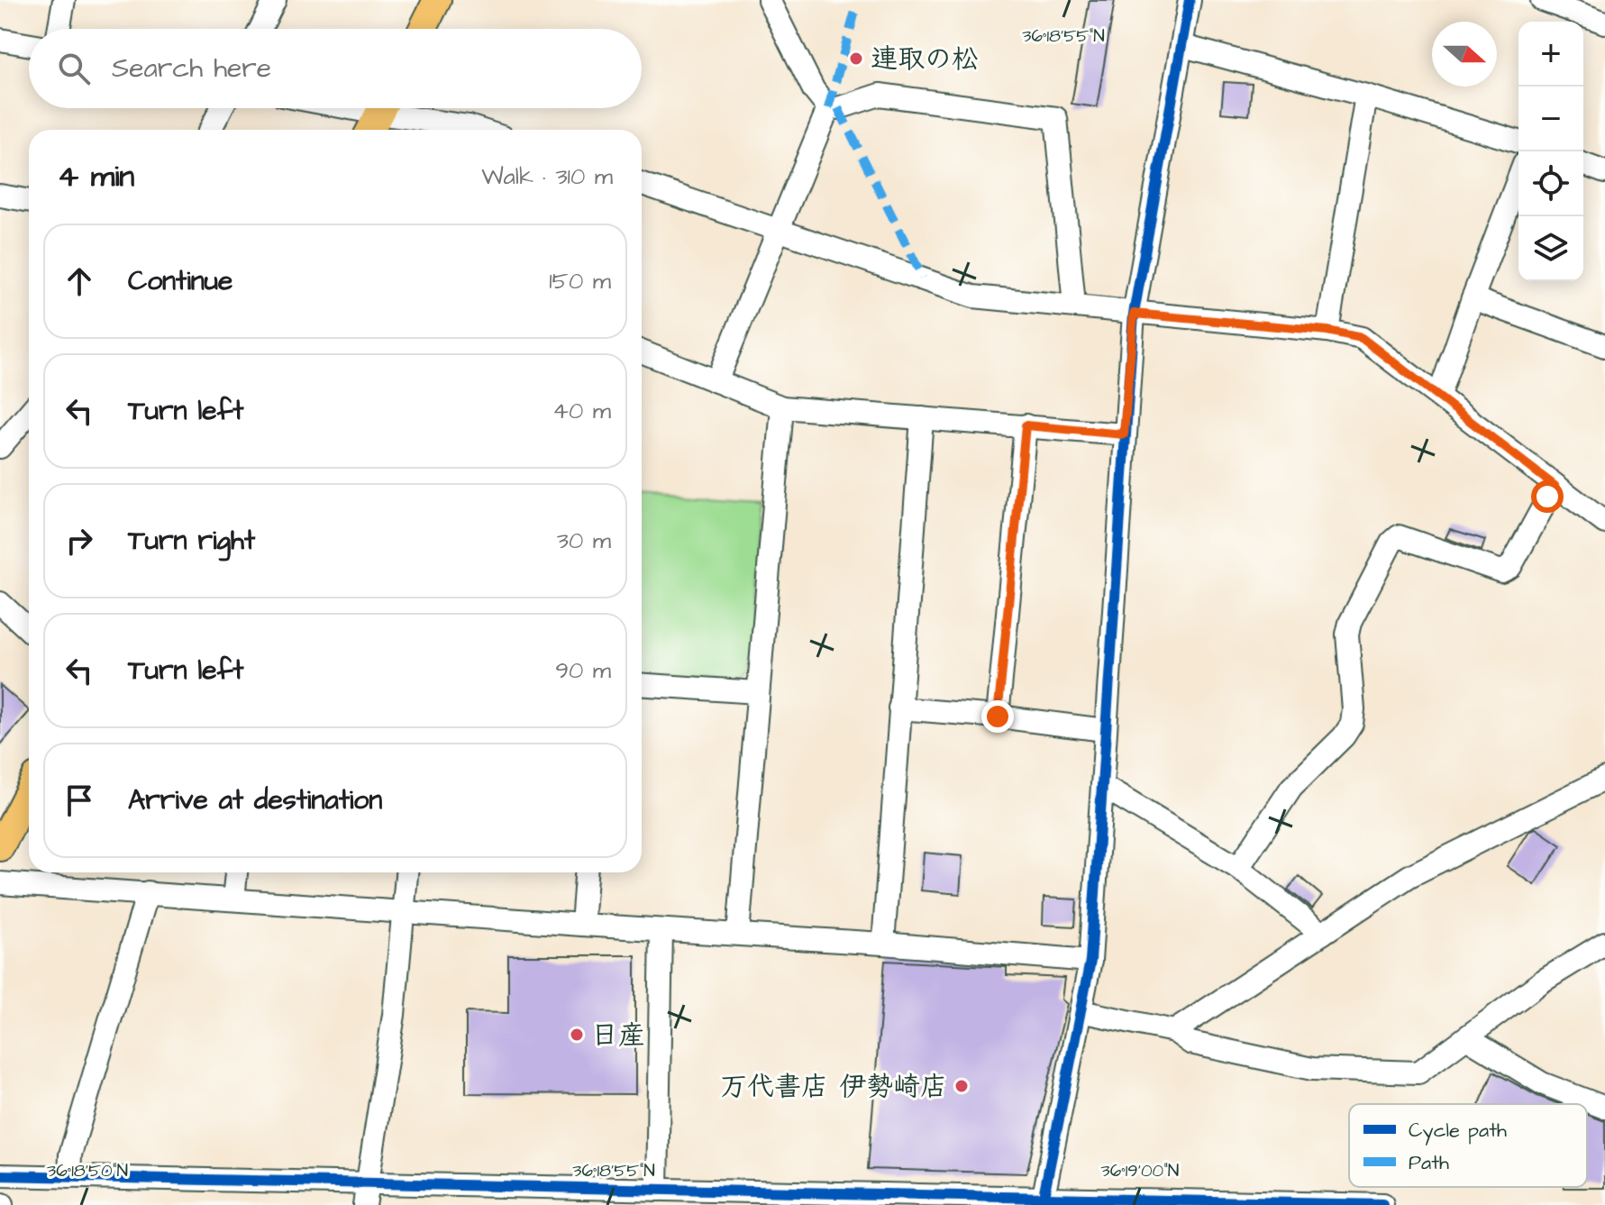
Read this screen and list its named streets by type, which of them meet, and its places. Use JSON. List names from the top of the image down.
{
  "places": ["連取の松", "日産", "万代書店 伊勢崎店"],
  "legend": ["Cycle path", "Path"],
  "north": "right",
  "page": {
    "map_buttons": ["+", "−"],
    "search": "Search here",
    "heading": ["4 min", "Walk · 310 m"],
    "list": [
      ["Continue", "150 m"],
      ["Turn left", "40 m"],
      ["Turn right", "30 m"],
      ["Turn left", "90 m"],
      "Arrive at destination"
    ]
  },
  "coordinates": ["36°18'55\"N", "36°18'50\"N", "36°19'00\"N"]
}
